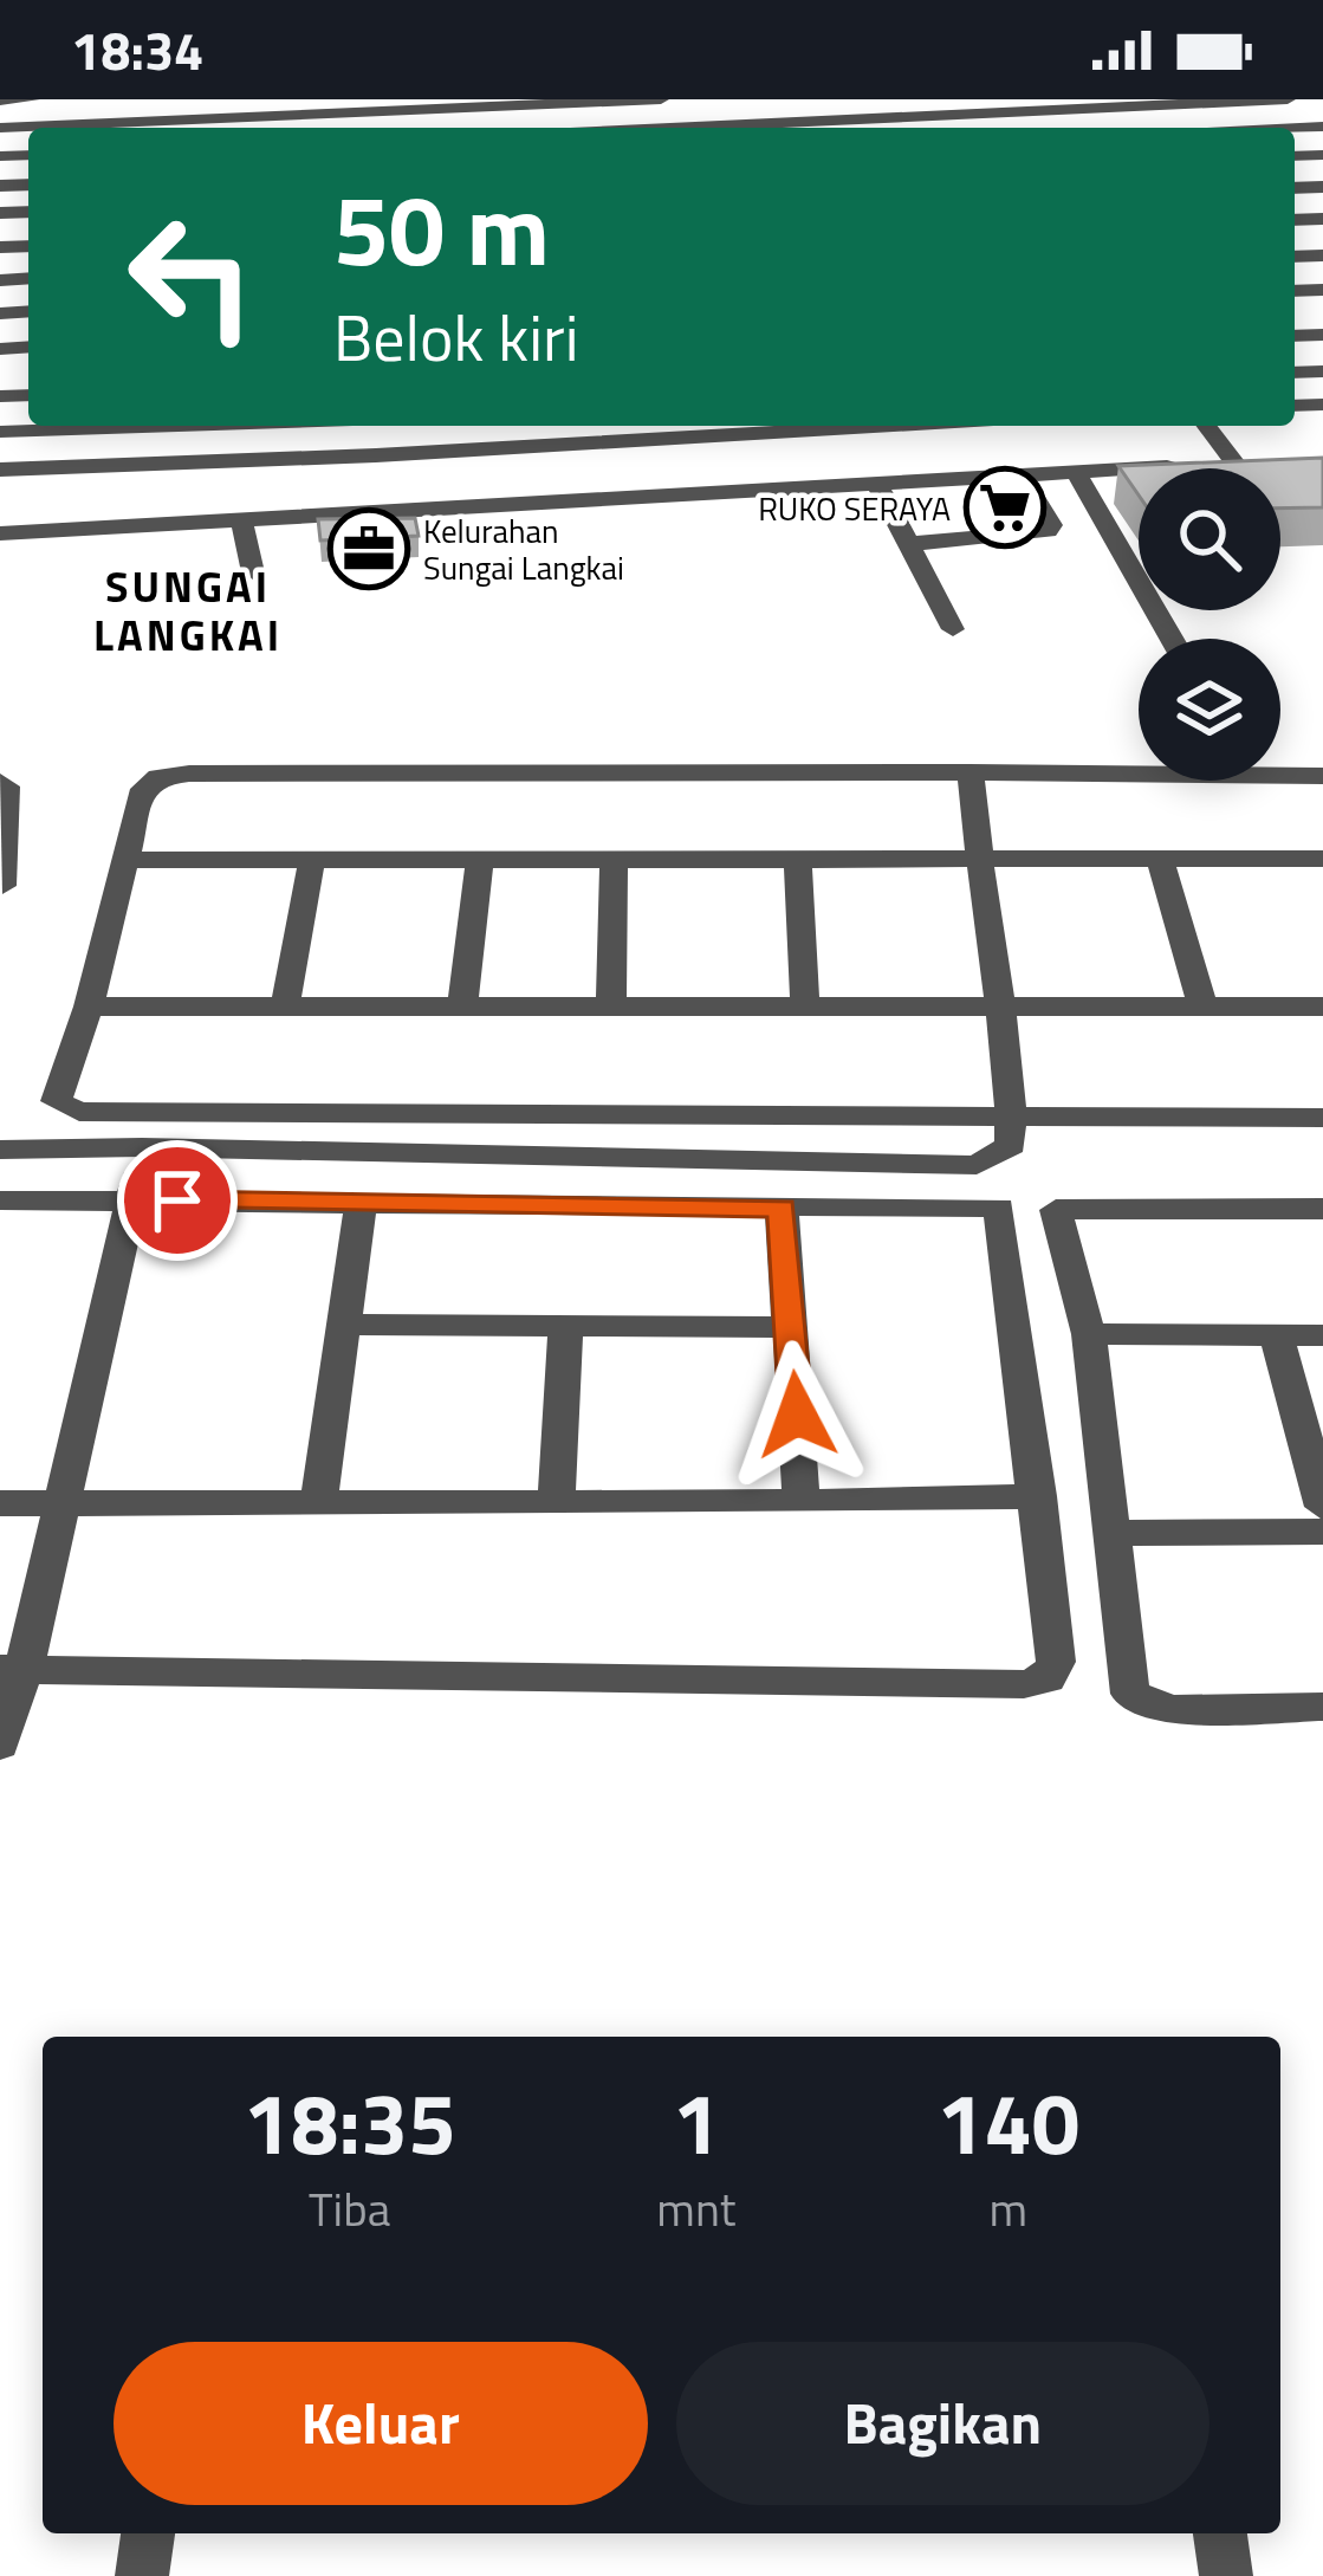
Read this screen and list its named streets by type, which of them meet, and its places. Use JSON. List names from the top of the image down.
{
  "districts": ["SUNGAI LANGKAI"],
  "places": {
    "supermarket": ["RUKO SERAYA"],
    "office": ["Kelurahan Sungai Langkai"]
  },
  "page": {
    "status": "18:34",
    "turn": ["50 m", "Belok kiri"],
    "eta": [
      "18:35",
      "Tiba",
      "1",
      "mnt",
      "140",
      "m"
    ],
    "buttons": ["Keluar", "Bagikan"]
  }
}
